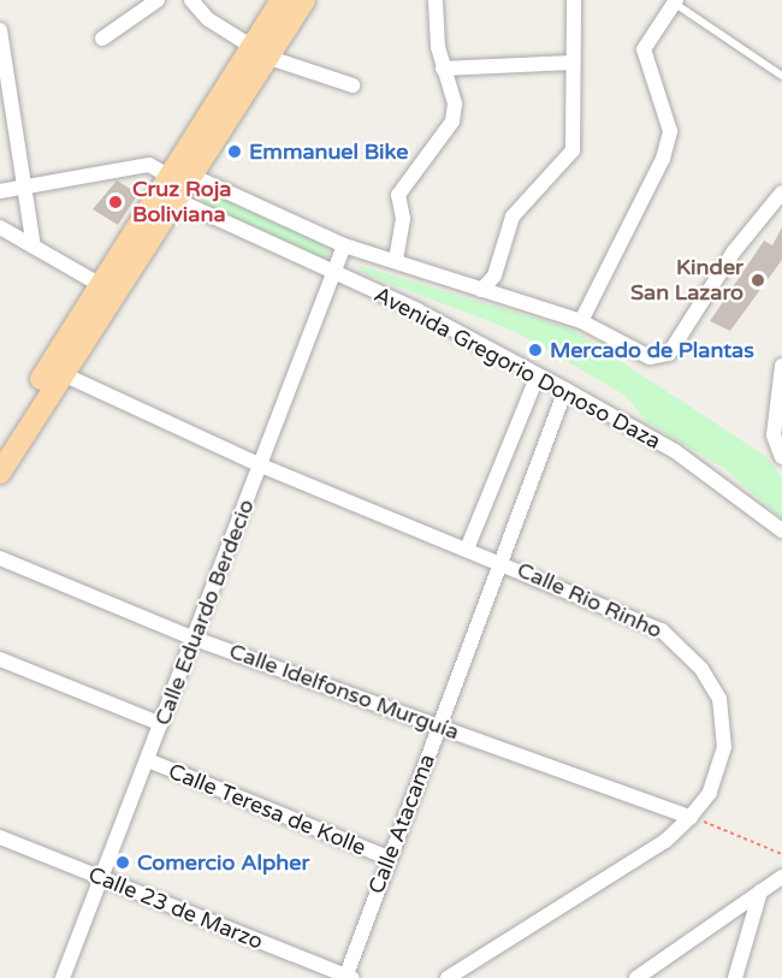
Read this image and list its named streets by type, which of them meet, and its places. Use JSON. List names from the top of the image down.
{
  "streets": {
    "street": [
      "Avenida Gregorio Donoso Daza",
      "Calle Rio Rinho",
      "Calle Eduardo Berdecio",
      "Calle Idelfonso Murguía",
      "Calle Teresa de Kolle",
      "Calle Atacama",
      "Calle 23 de Marzo"
    ]
  },
  "crossings": [
    ["Avenida Gregorio Donoso Daza", "Calle Eduardo Berdecio"],
    ["Avenida Gregorio Donoso Daza", "Calle Atacama"],
    ["Calle Rio Rinho", "Calle Eduardo Berdecio"],
    ["Calle Rio Rinho", "Calle Idelfonso Murguía"],
    ["Calle Rio Rinho", "Calle Atacama"],
    ["Calle Eduardo Berdecio", "Calle Idelfonso Murguía"],
    ["Calle Eduardo Berdecio", "Calle Teresa de Kolle"],
    ["Calle Eduardo Berdecio", "Calle 23 de Marzo"],
    ["Calle Idelfonso Murguía", "Calle Atacama"],
    ["Calle Teresa de Kolle", "Calle Atacama"],
    ["Calle Atacama", "Calle 23 de Marzo"]
  ],
  "places": [
    "Emmanuel Bike",
    "Cruz Roja Boliviana",
    "Kinder San Lazaro",
    "Mercado de Plantas",
    "Comercio Alpher"
  ]
}
